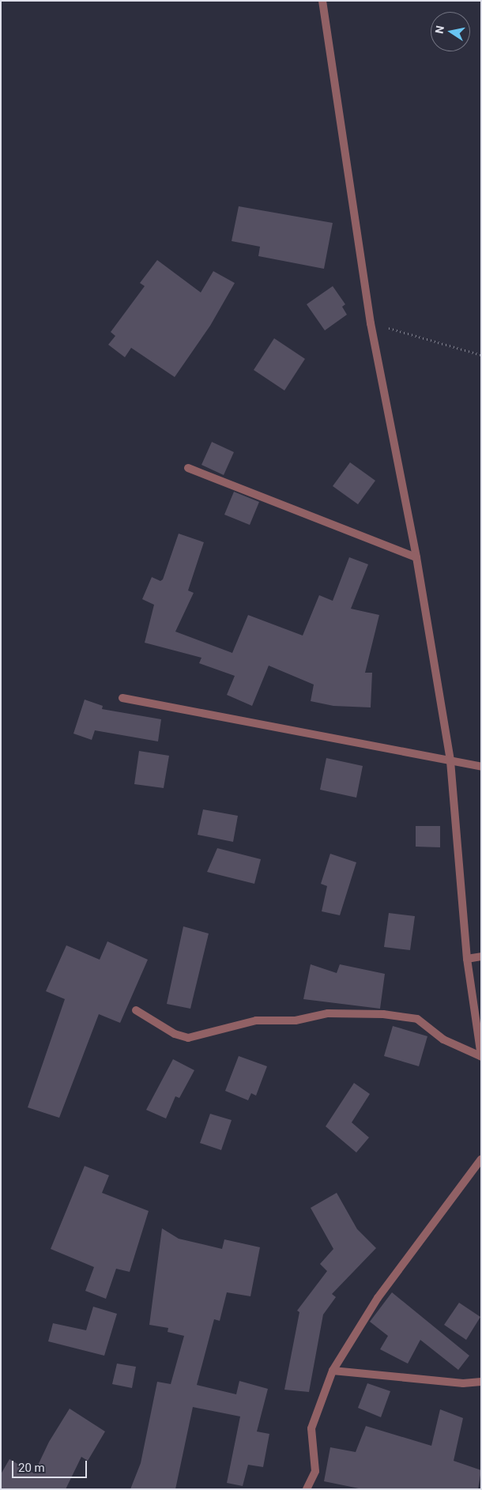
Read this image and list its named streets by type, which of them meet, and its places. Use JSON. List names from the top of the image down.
{
  "scale_bar": "20 m",
  "north": "left"
}
